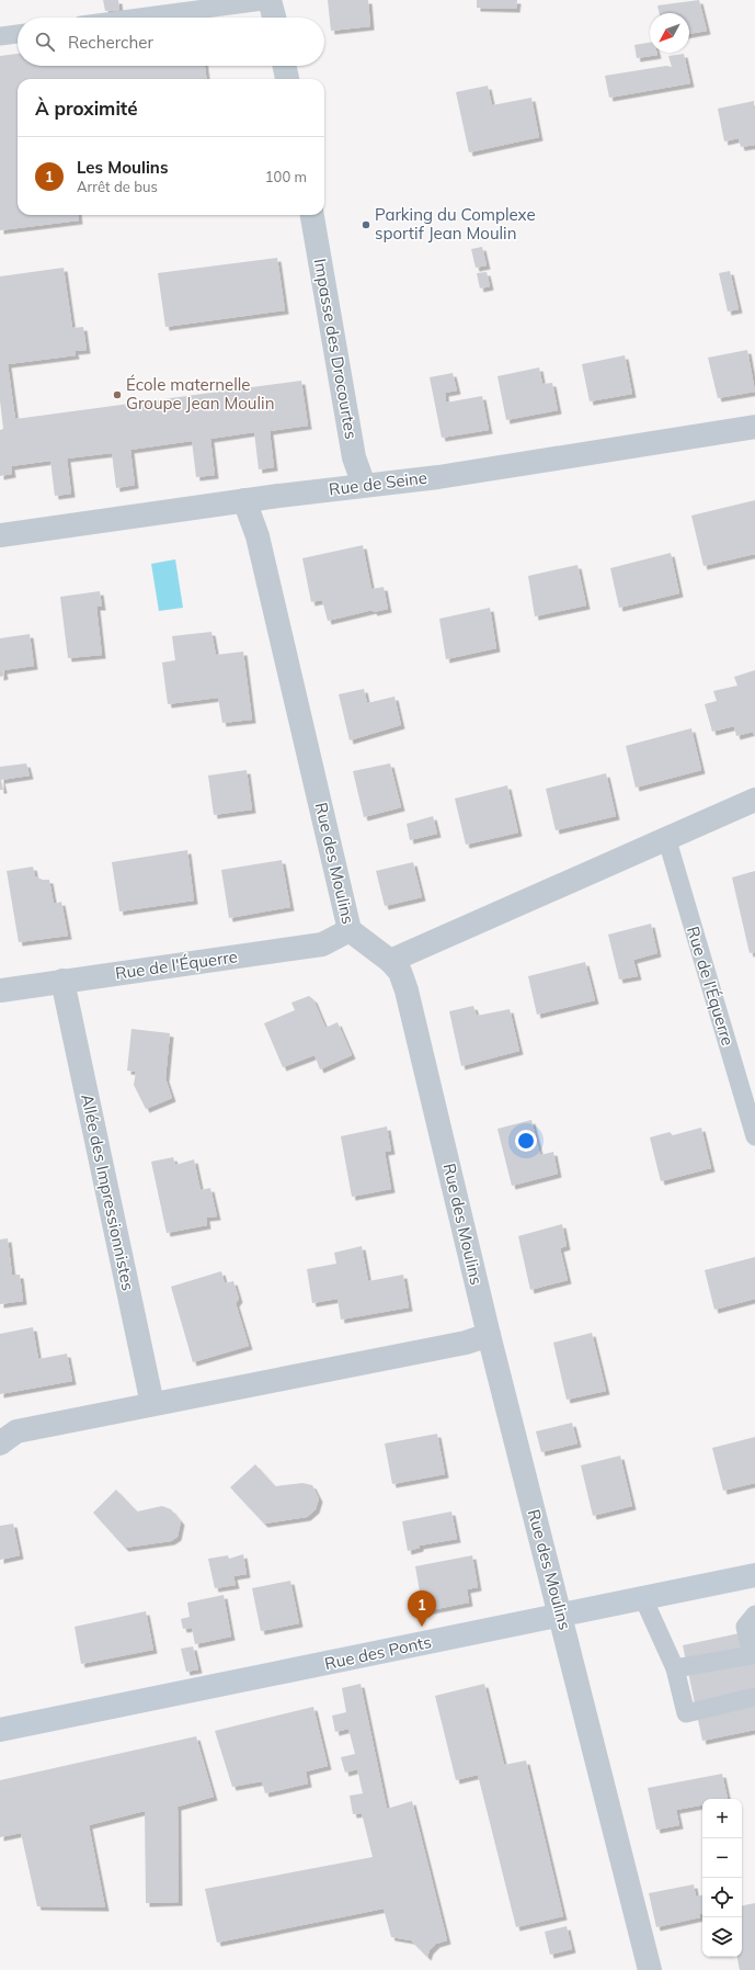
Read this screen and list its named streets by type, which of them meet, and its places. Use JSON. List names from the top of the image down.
{
  "streets": {
    "main road": ["Rue des Ponts"],
    "street": [
      "Impasse des Drocourtes",
      "Rue de Seine",
      "Rue des Moulins",
      "Rue de l'Équerre",
      "Allée des Impressionnistes"
    ]
  },
  "crossings": [
    ["Impasse des Drocourtes", "Rue de Seine"],
    ["Rue de Seine", "Rue des Moulins"],
    ["Rue des Moulins", "Rue de l'Équerre"],
    ["Rue des Moulins", "Rue des Ponts"],
    ["Rue de l'Équerre", "Allée des Impressionnistes"]
  ],
  "places": ["Parking du Complexe sportif Jean Moulin", "École maternelle Groupe Jean Moulin"],
  "north": "bottom left",
  "page": {
    "search": "Rechercher",
    "heading": "À proximité",
    "list": [
      {
        "mark": "1",
        "name": "Les Moulins",
        "note": "Arrêt de bus",
        "value": "100 m"
      }
    ],
    "pins": "1",
    "map_buttons": ["+", "−"]
  }
}
